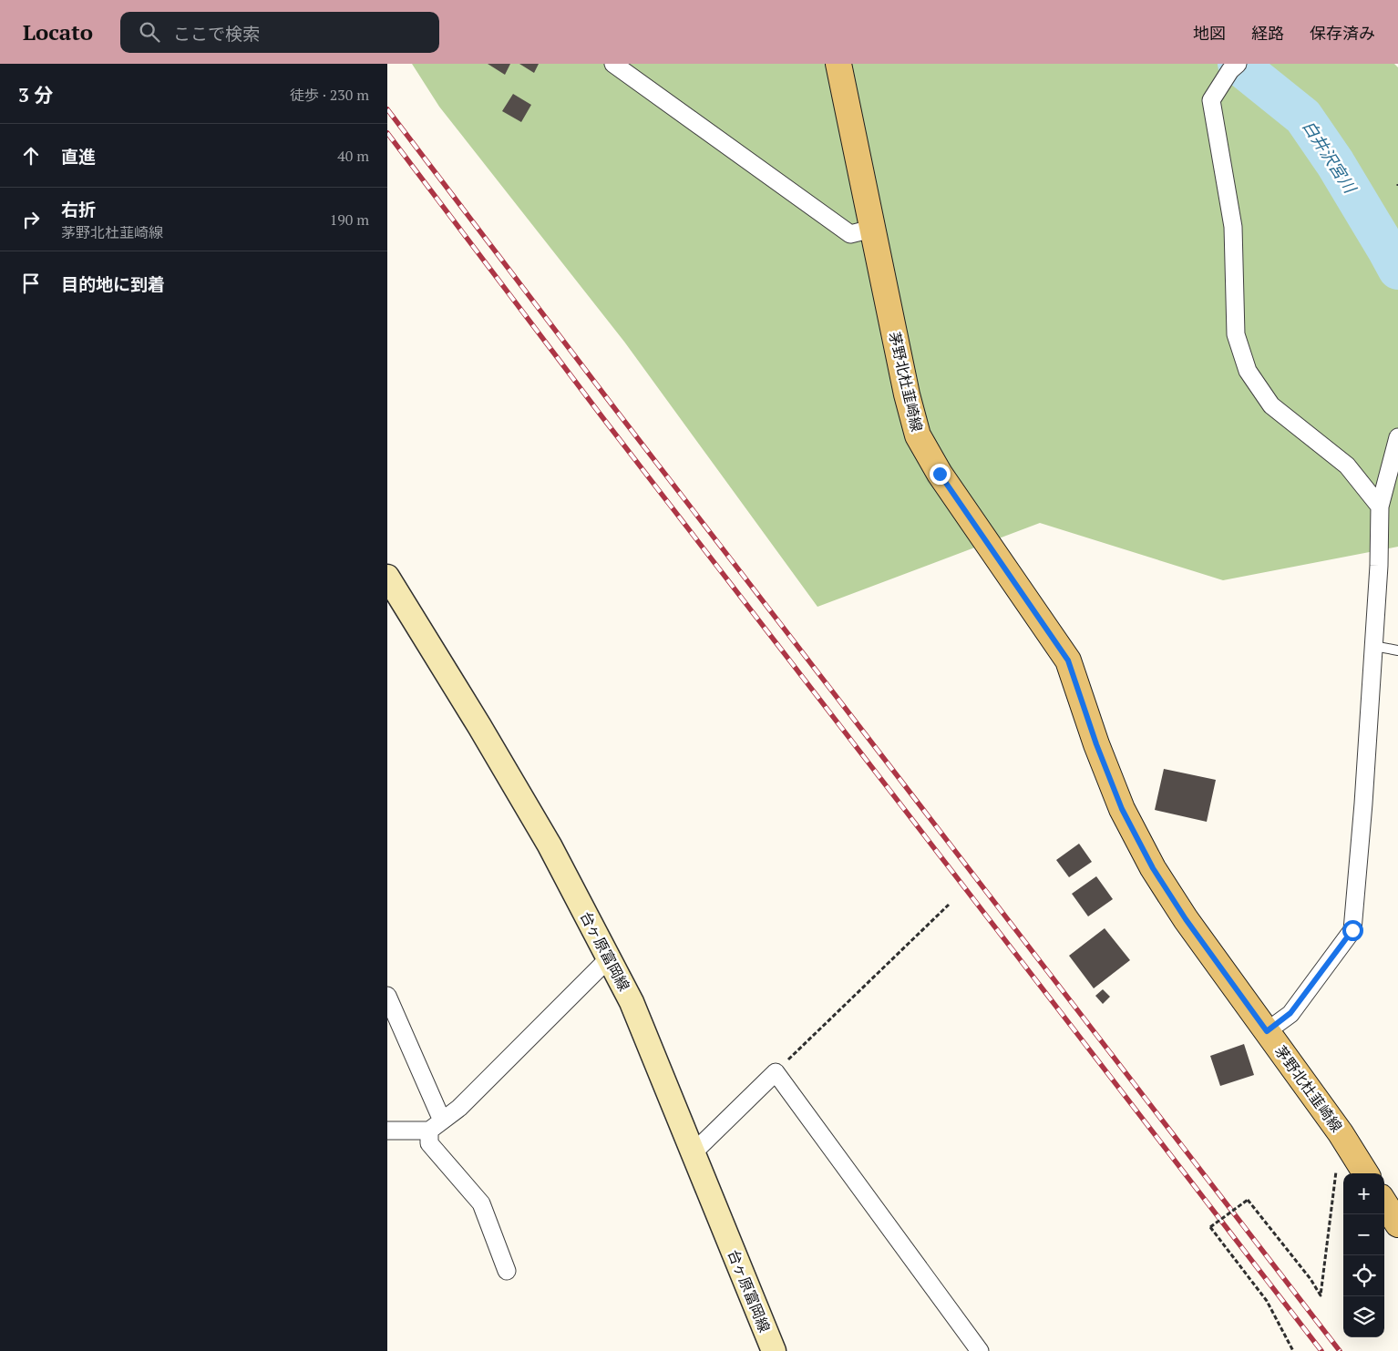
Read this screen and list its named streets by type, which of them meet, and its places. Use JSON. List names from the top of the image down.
{
  "streets": {
    "main road": ["茅野北杜韮崎線", "台ヶ原富岡線"]
  },
  "water": ["白井沢宮川"],
  "page": {
    "header": "Locato",
    "search": "ここで検索",
    "nav": ["地図", "経路", "保存済み"],
    "heading": ["3 分", "徒歩 · 230 m"],
    "list": [
      ["直進", "40 m"],
      ["右折", "茅野北杜韮崎線", "190 m"],
      "目的地に到着"
    ],
    "map_buttons": ["+", "−"]
  }
}
